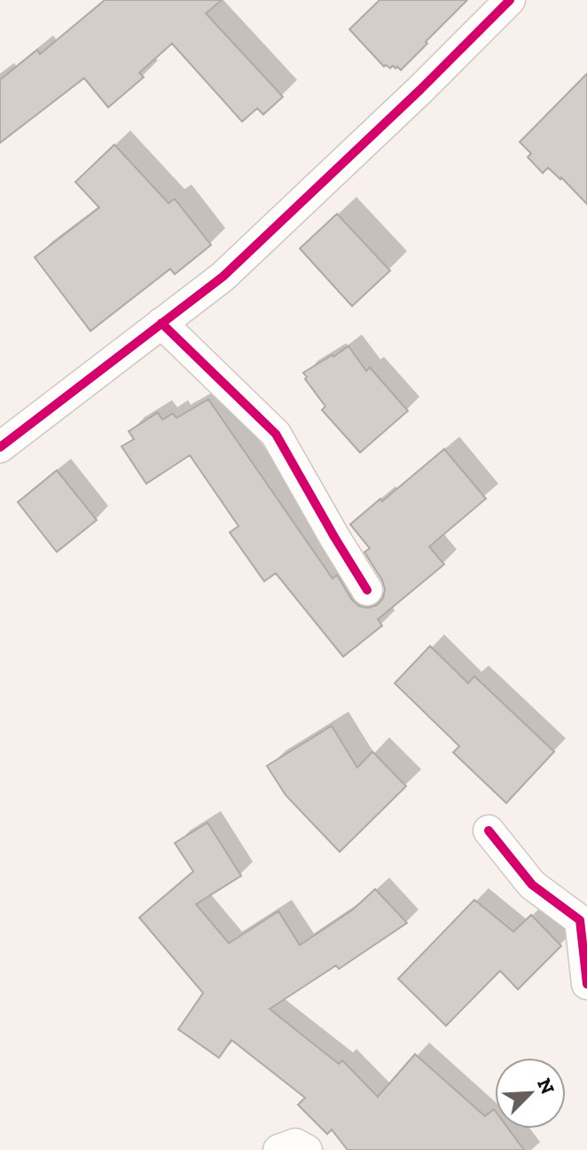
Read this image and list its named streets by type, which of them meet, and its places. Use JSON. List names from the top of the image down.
{
  "north": "top right"
}
